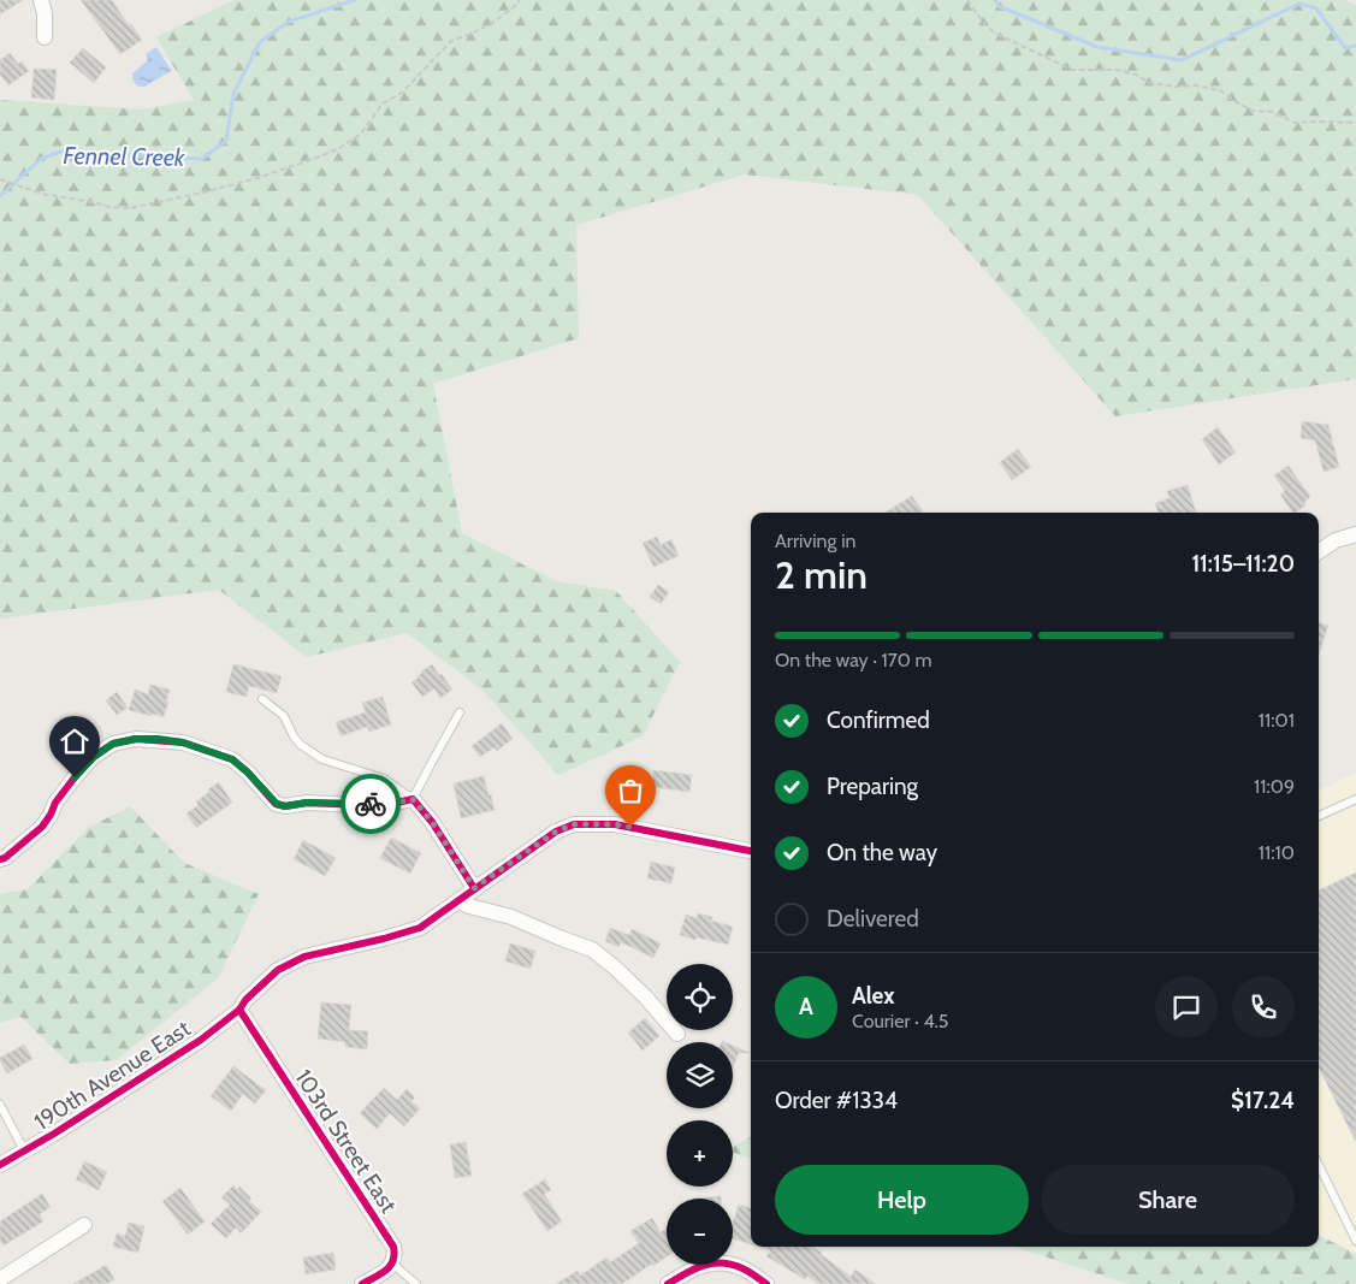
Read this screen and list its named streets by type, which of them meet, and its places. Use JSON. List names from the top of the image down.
{
  "streets": {
    "street": ["190th Avenue East", "103rd Street East"]
  },
  "crossings": [
    ["190th Avenue East", "103rd Street East"]
  ],
  "water": ["Fennel Creek"],
  "page": {
    "heading": ["2 min", "Arriving in", "11:15–11:20"],
    "panel": [
      "Alex",
      "Courier · 4.5",
      "Order #1334",
      "$17.24"
    ],
    "bar": "On the way · 170 m",
    "list": [
      ["Confirmed", "11:01"],
      ["Preparing", "11:09"],
      ["On the way", "11:10"],
      "Delivered"
    ],
    "map_buttons": ["+", "−"],
    "round": "A",
    "buttons": ["Help", "Share"]
  }
}
